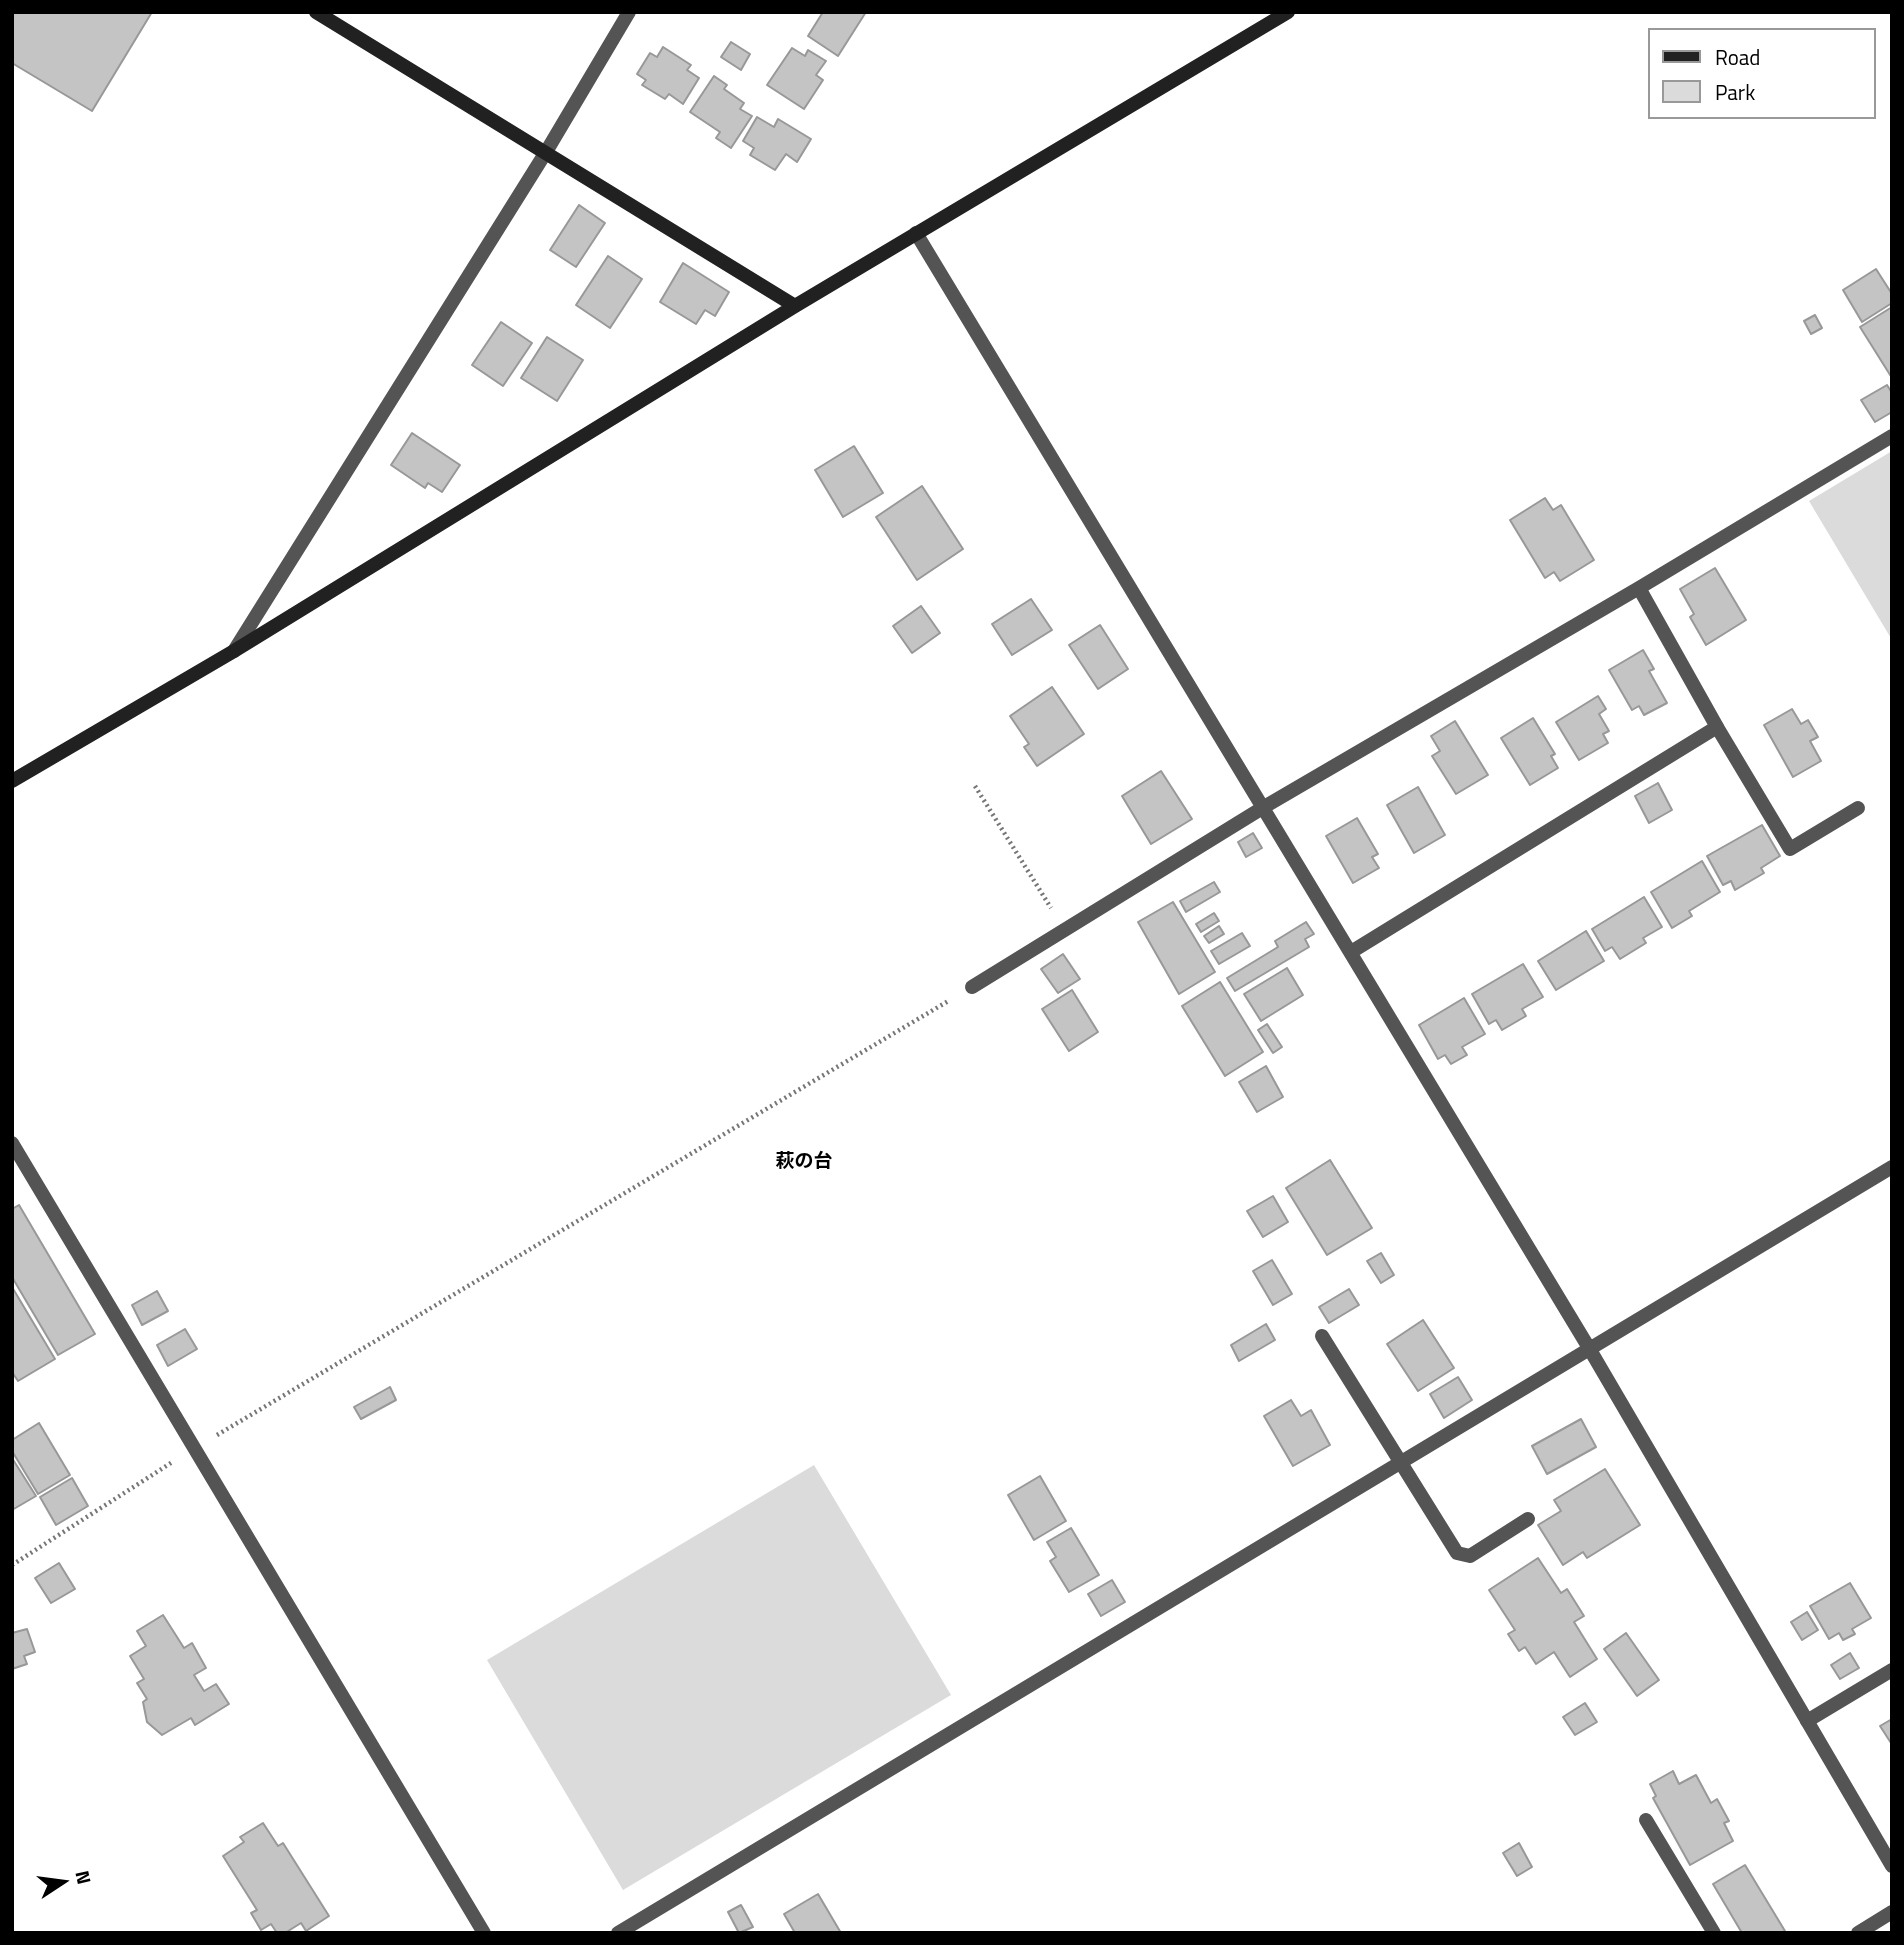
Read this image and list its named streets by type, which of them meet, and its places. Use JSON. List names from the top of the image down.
{
  "districts": ["萩の台"],
  "legend": ["Road", "Park"],
  "north": "right"
}
